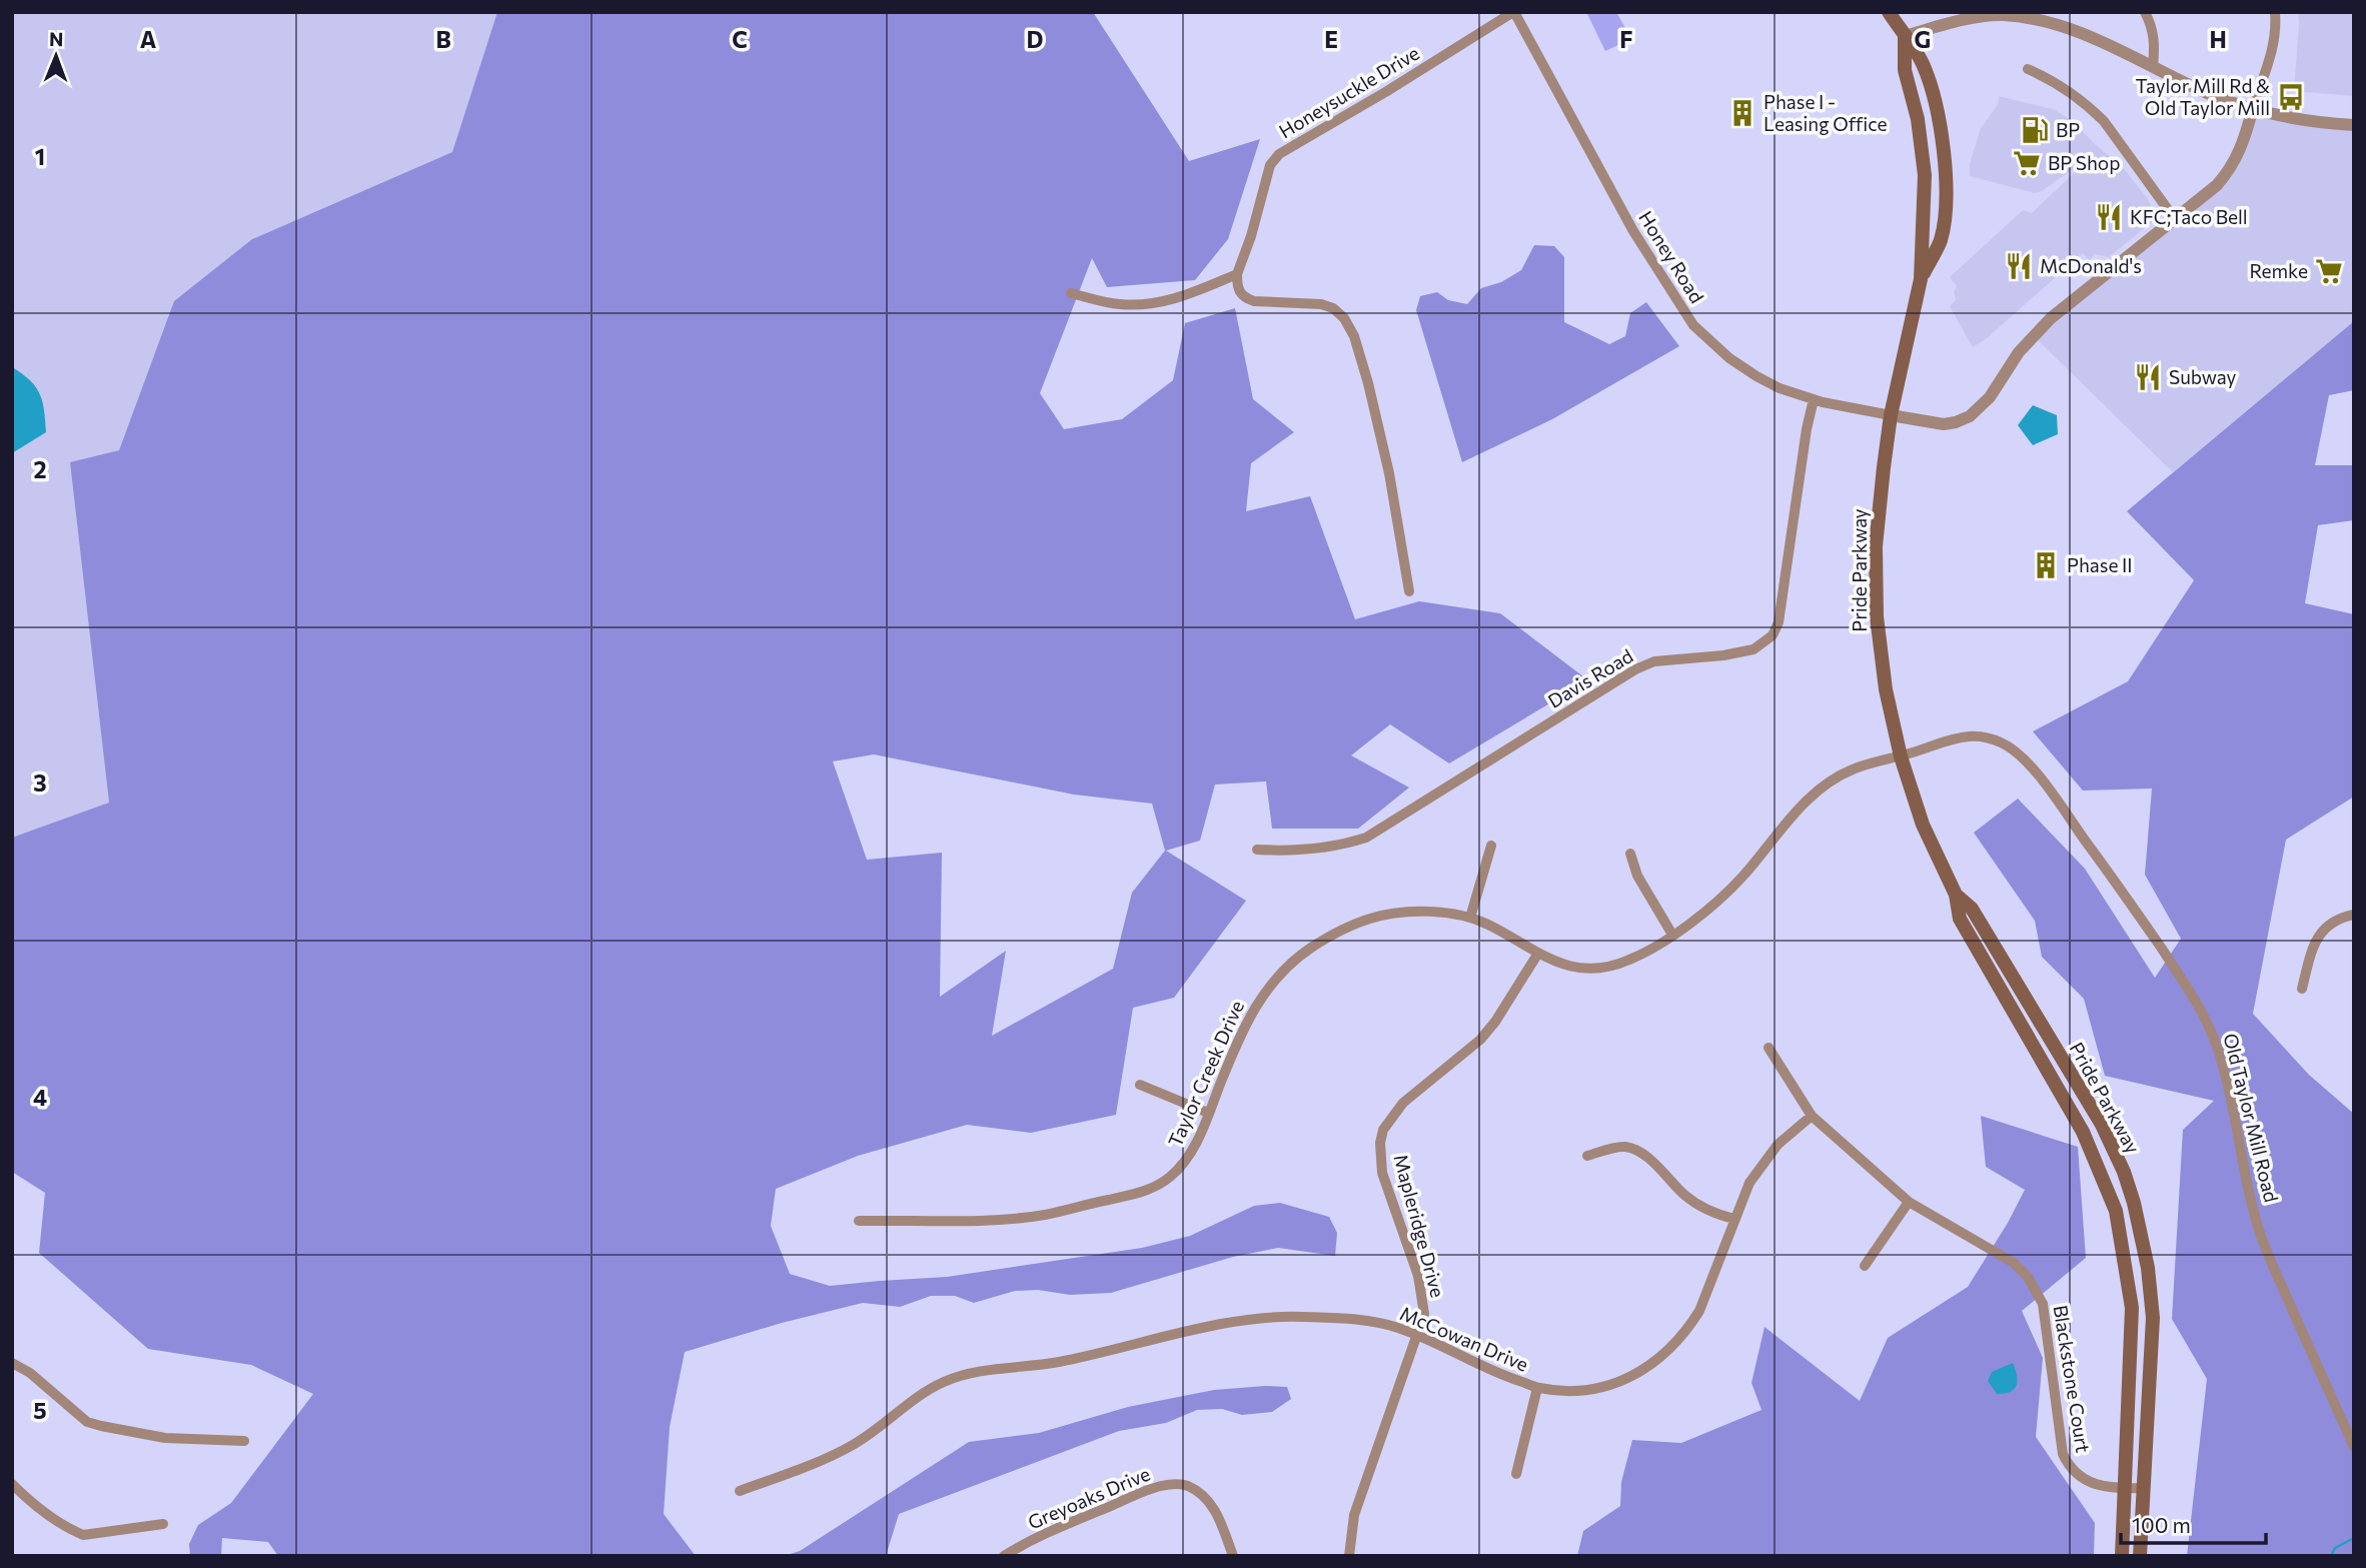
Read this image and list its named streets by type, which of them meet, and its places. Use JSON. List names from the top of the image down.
{
  "streets": {
    "main road": ["Pride Parkway"],
    "street": [
      "Honeysuckle Drive",
      "Honey Road",
      "Davis Road",
      "Taylor Creek Drive",
      "Old Taylor Mill Road",
      "Mapleridge Drive",
      "McCowan Drive",
      "Blackstone Court",
      "Greyoaks Drive"
    ]
  },
  "crossings": [
    ["Honeysuckle Drive", "Honey Road"],
    ["Honey Road", "Pride Parkway"],
    ["Honey Road", "Davis Road"],
    ["Pride Parkway", "Taylor Creek Drive"],
    ["Pride Parkway", "Old Taylor Mill Road"],
    ["Pride Parkway", "Blackstone Court"],
    ["Taylor Creek Drive", "Old Taylor Mill Road"],
    ["Taylor Creek Drive", "Mapleridge Drive"],
    ["Mapleridge Drive", "McCowan Drive"],
    ["McCowan Drive", "Blackstone Court"]
  ],
  "places": {
    "bus stop": ["Taylor Mill Rd & Old Taylor Mill"],
    "building": ["Phase I - Leasing Office", "Phase II"],
    "fuel station": ["BP"],
    "supermarket": ["BP Shop", "Remke"],
    "restaurant": ["KFC;Taco Bell", "McDonald's", "Subway"]
  },
  "scale_bar": "100 m",
  "north": "top",
  "grid": {
    "columns": [
      "A",
      "B",
      "C",
      "D",
      "E",
      "F",
      "G",
      "H"
    ],
    "rows": [
      "1",
      "2",
      "3",
      "4",
      "5"
    ]
  }
}
